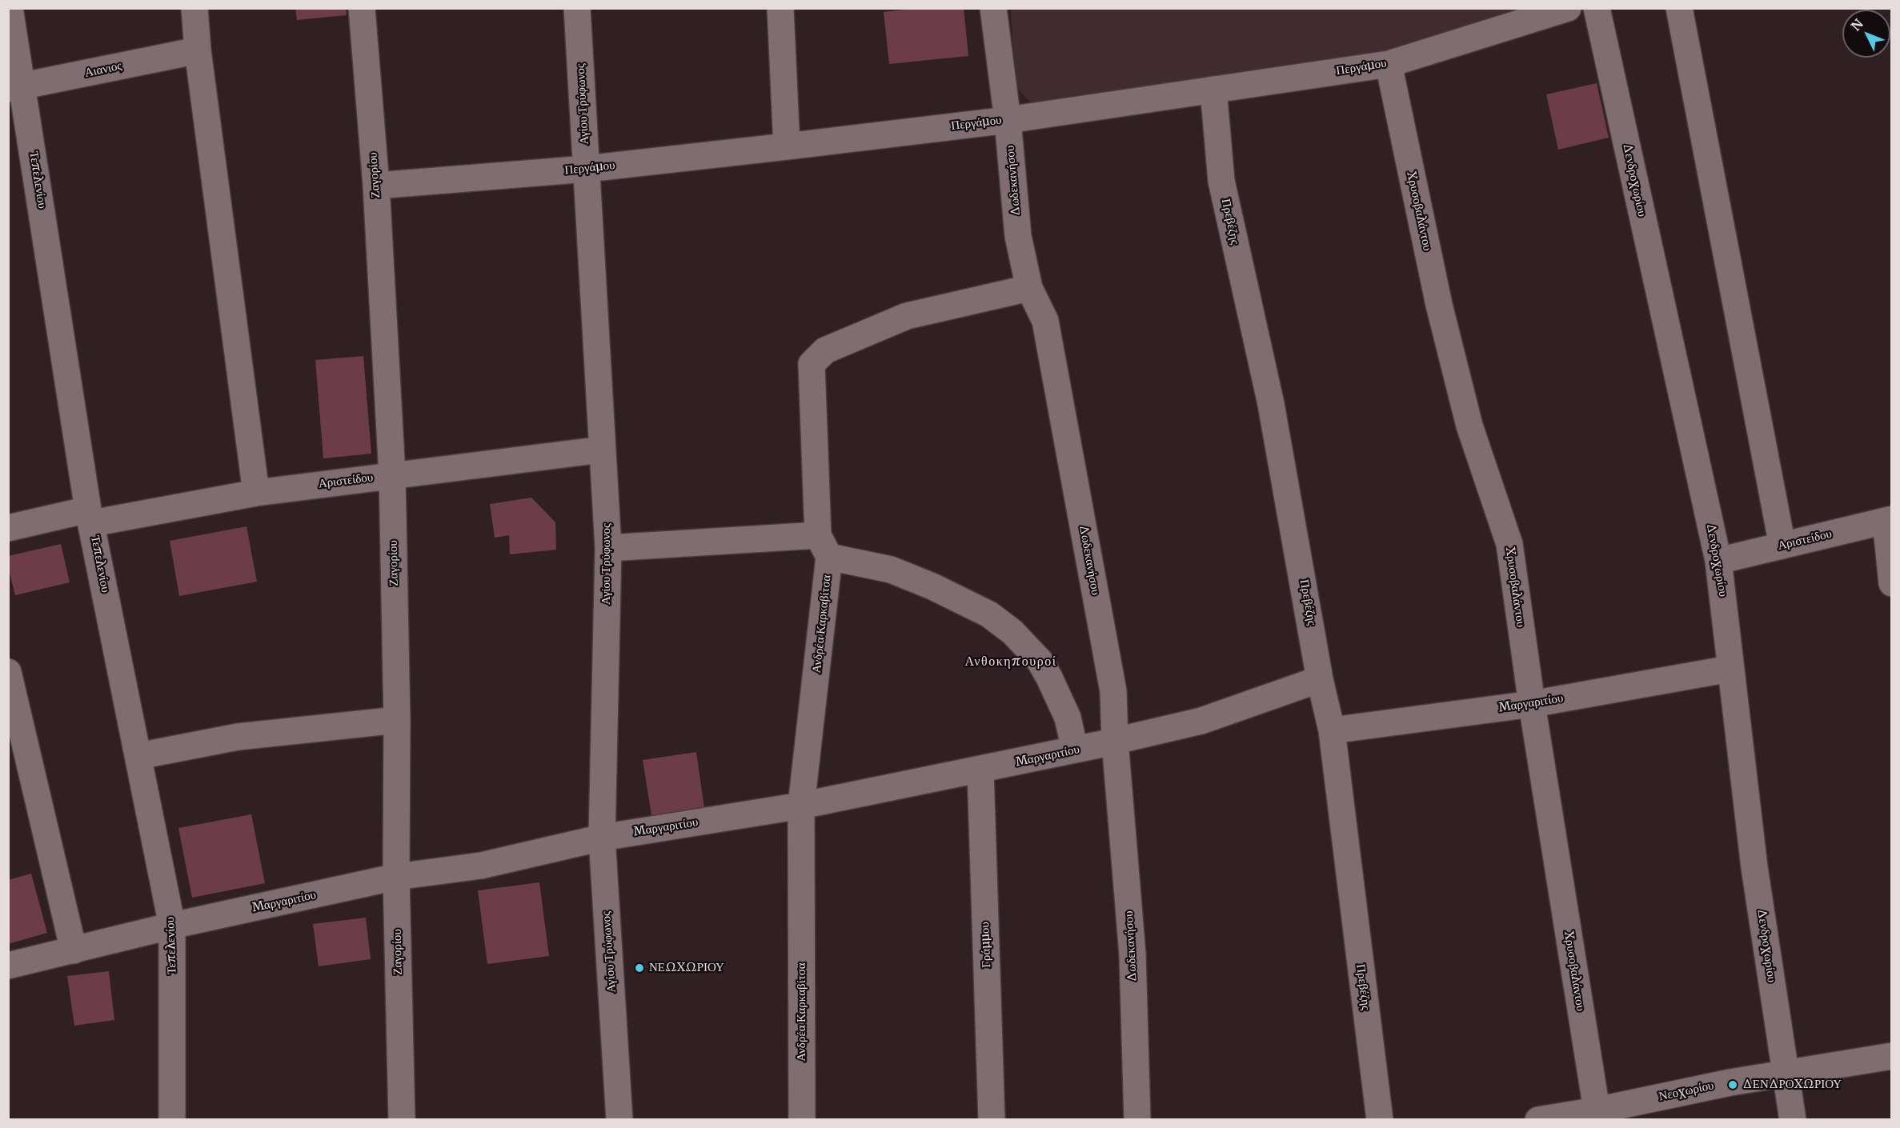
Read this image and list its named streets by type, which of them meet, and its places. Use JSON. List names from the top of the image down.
{
  "streets": {
    "street": [
      "Περγάμου",
      "Αιανιος",
      "Αγίου Τρύφωνος",
      "Ζαγορίου",
      "Τεπελενίου",
      "Δενδροχωρίου",
      "Δωδεκανήσου",
      "Χρυσοβαλάντου",
      "Πρεβέζης",
      "Αριστείδου",
      "Ανδρέα Καρκαβίτσα",
      "Μαργαριτίου",
      "Γράμμου",
      "Νεοχωρίου"
    ]
  },
  "crossings": [
    ["Περγάμου", "Αγίου Τρύφωνος"],
    ["Περγάμου", "Ζαγορίου"],
    ["Περγάμου", "Δωδεκανήσου"],
    ["Περγάμου", "Χρυσοβαλάντου"],
    ["Περγάμου", "Πρεβέζης"],
    ["Αιανιος", "Τεπελενίου"],
    ["Αγίου Τρύφωνος", "Αριστείδου"],
    ["Αγίου Τρύφωνος", "Μαργαριτίου"],
    ["Ζαγορίου", "Αριστείδου"],
    ["Ζαγορίου", "Μαργαριτίου"],
    ["Τεπελενίου", "Αριστείδου"],
    ["Τεπελενίου", "Μαργαριτίου"],
    ["Δενδροχωρίου", "Αριστείδου"],
    ["Δενδροχωρίου", "Μαργαριτίου"],
    ["Δενδροχωρίου", "Νεοχωρίου"],
    ["Δωδεκανήσου", "Ανδρέα Καρκαβίτσα"],
    ["Δωδεκανήσου", "Μαργαριτίου"],
    ["Χρυσοβαλάντου", "Μαργαριτίου"],
    ["Χρυσοβαλάντου", "Νεοχωρίου"],
    ["Πρεβέζης", "Μαργαριτίου"],
    ["Ανδρέα Καρκαβίτσα", "Μαργαριτίου"],
    ["Μαργαριτίου", "Γράμμου"]
  ],
  "districts": ["Ανθοκηπουροί"],
  "places": ["ΝΕΩΧΩΡΙΟΥ", "ΔΕΝΔΡΟΧΩΡΙΟΥ"],
  "north": "top left"
}
